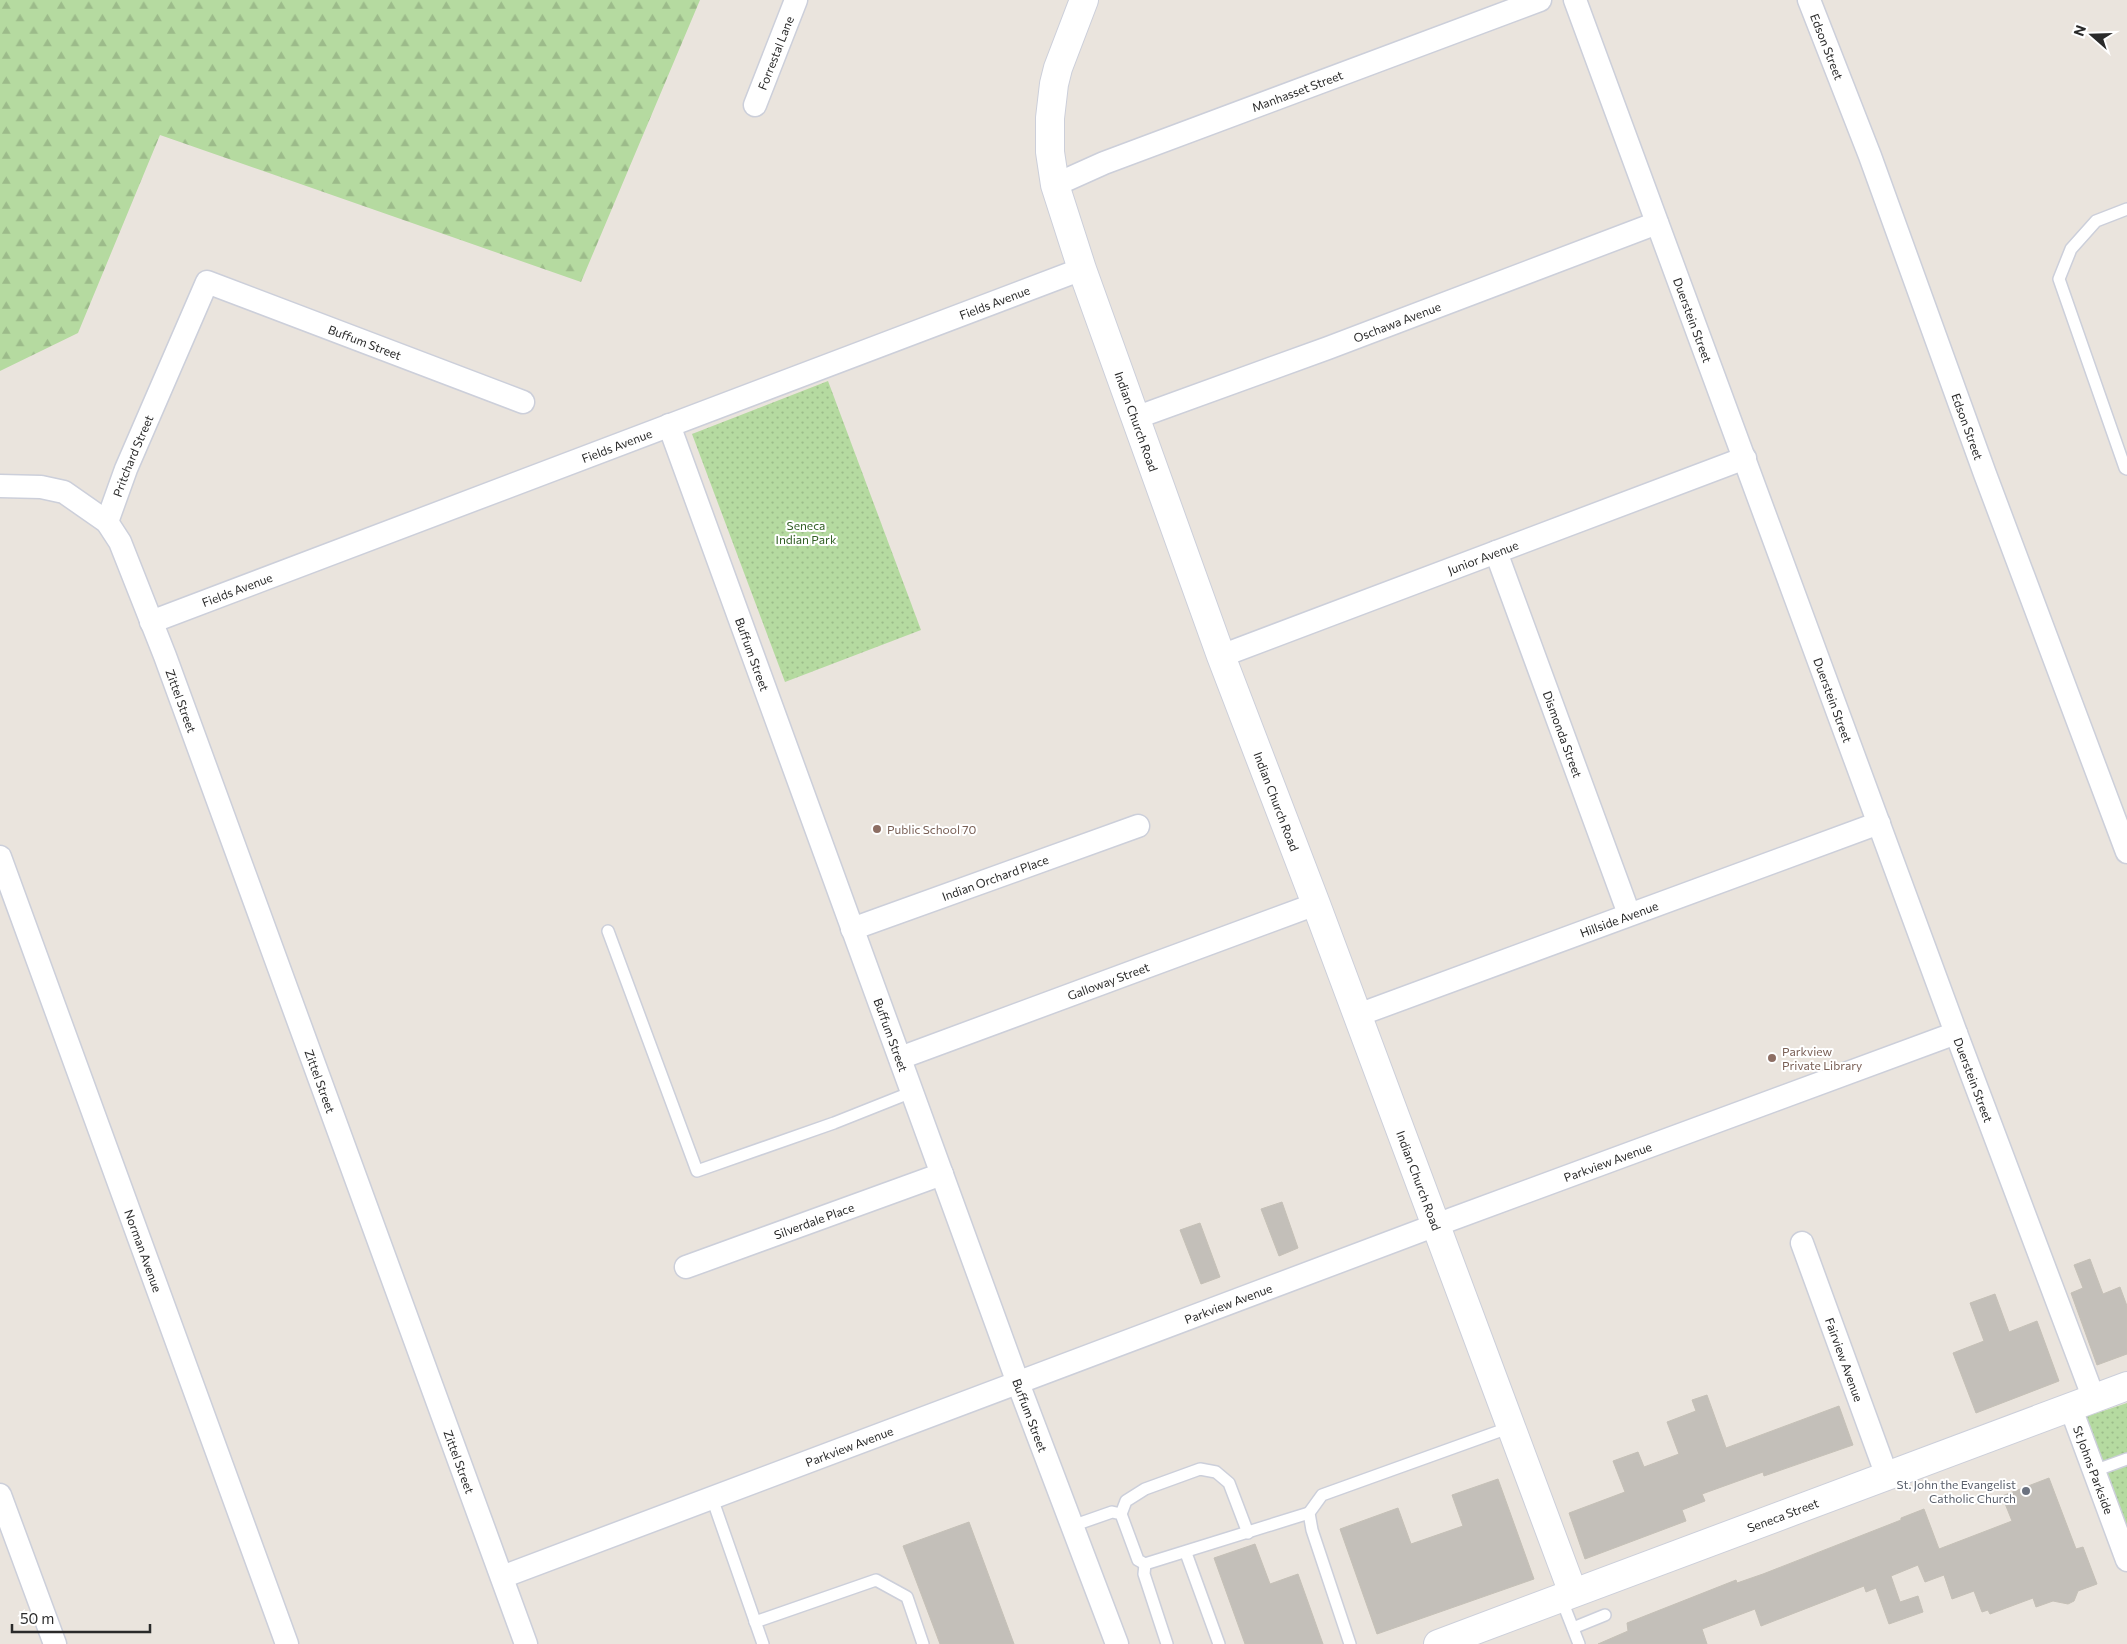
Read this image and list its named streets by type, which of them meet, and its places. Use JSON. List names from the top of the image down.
{
  "streets": {
    "street": [
      "Edson Street",
      "Forrestal Lane",
      "Manhasset Street",
      "Fields Avenue",
      "Duerstein Street",
      "Oschawa Avenue",
      "Buffum Street",
      "Indian Church Road",
      "Pritchard Street",
      "Junior Avenue",
      "Zittel Street",
      "Dismonda Street",
      "Indian Orchard Place",
      "Hillside Avenue",
      "Galloway Street",
      "Parkview Avenue",
      "Silverdale Place",
      "Norman Avenue",
      "Fairview Avenue",
      "St Johns Parkside",
      "Seneca Street"
    ]
  },
  "crossings": [
    ["Manhasset Street", "Indian Church Road"],
    ["Fields Avenue", "Buffum Street"],
    ["Fields Avenue", "Indian Church Road"],
    ["Fields Avenue", "Zittel Street"],
    ["Duerstein Street", "Oschawa Avenue"],
    ["Duerstein Street", "Junior Avenue"],
    ["Duerstein Street", "Hillside Avenue"],
    ["Duerstein Street", "Parkview Avenue"],
    ["Duerstein Street", "St Johns Parkside"],
    ["Duerstein Street", "Seneca Street"],
    ["Oschawa Avenue", "Indian Church Road"],
    ["Buffum Street", "Pritchard Street"],
    ["Buffum Street", "Indian Orchard Place"],
    ["Buffum Street", "Galloway Street"],
    ["Buffum Street", "Parkview Avenue"],
    ["Buffum Street", "Silverdale Place"],
    ["Indian Church Road", "Junior Avenue"],
    ["Indian Church Road", "Hillside Avenue"],
    ["Indian Church Road", "Galloway Street"],
    ["Indian Church Road", "Parkview Avenue"],
    ["Indian Church Road", "Seneca Street"],
    ["Pritchard Street", "Zittel Street"],
    ["Junior Avenue", "Dismonda Street"],
    ["Zittel Street", "Parkview Avenue"],
    ["Dismonda Street", "Hillside Avenue"],
    ["Fairview Avenue", "Seneca Street"],
    ["St Johns Parkside", "Seneca Street"]
  ],
  "parks": ["Seneca Indian Park"],
  "places": ["Public School 70", "Parkview Private Library", "St. John the Evangelist Catholic Church"],
  "scale_bar": "50 m",
  "north": "left"
}
